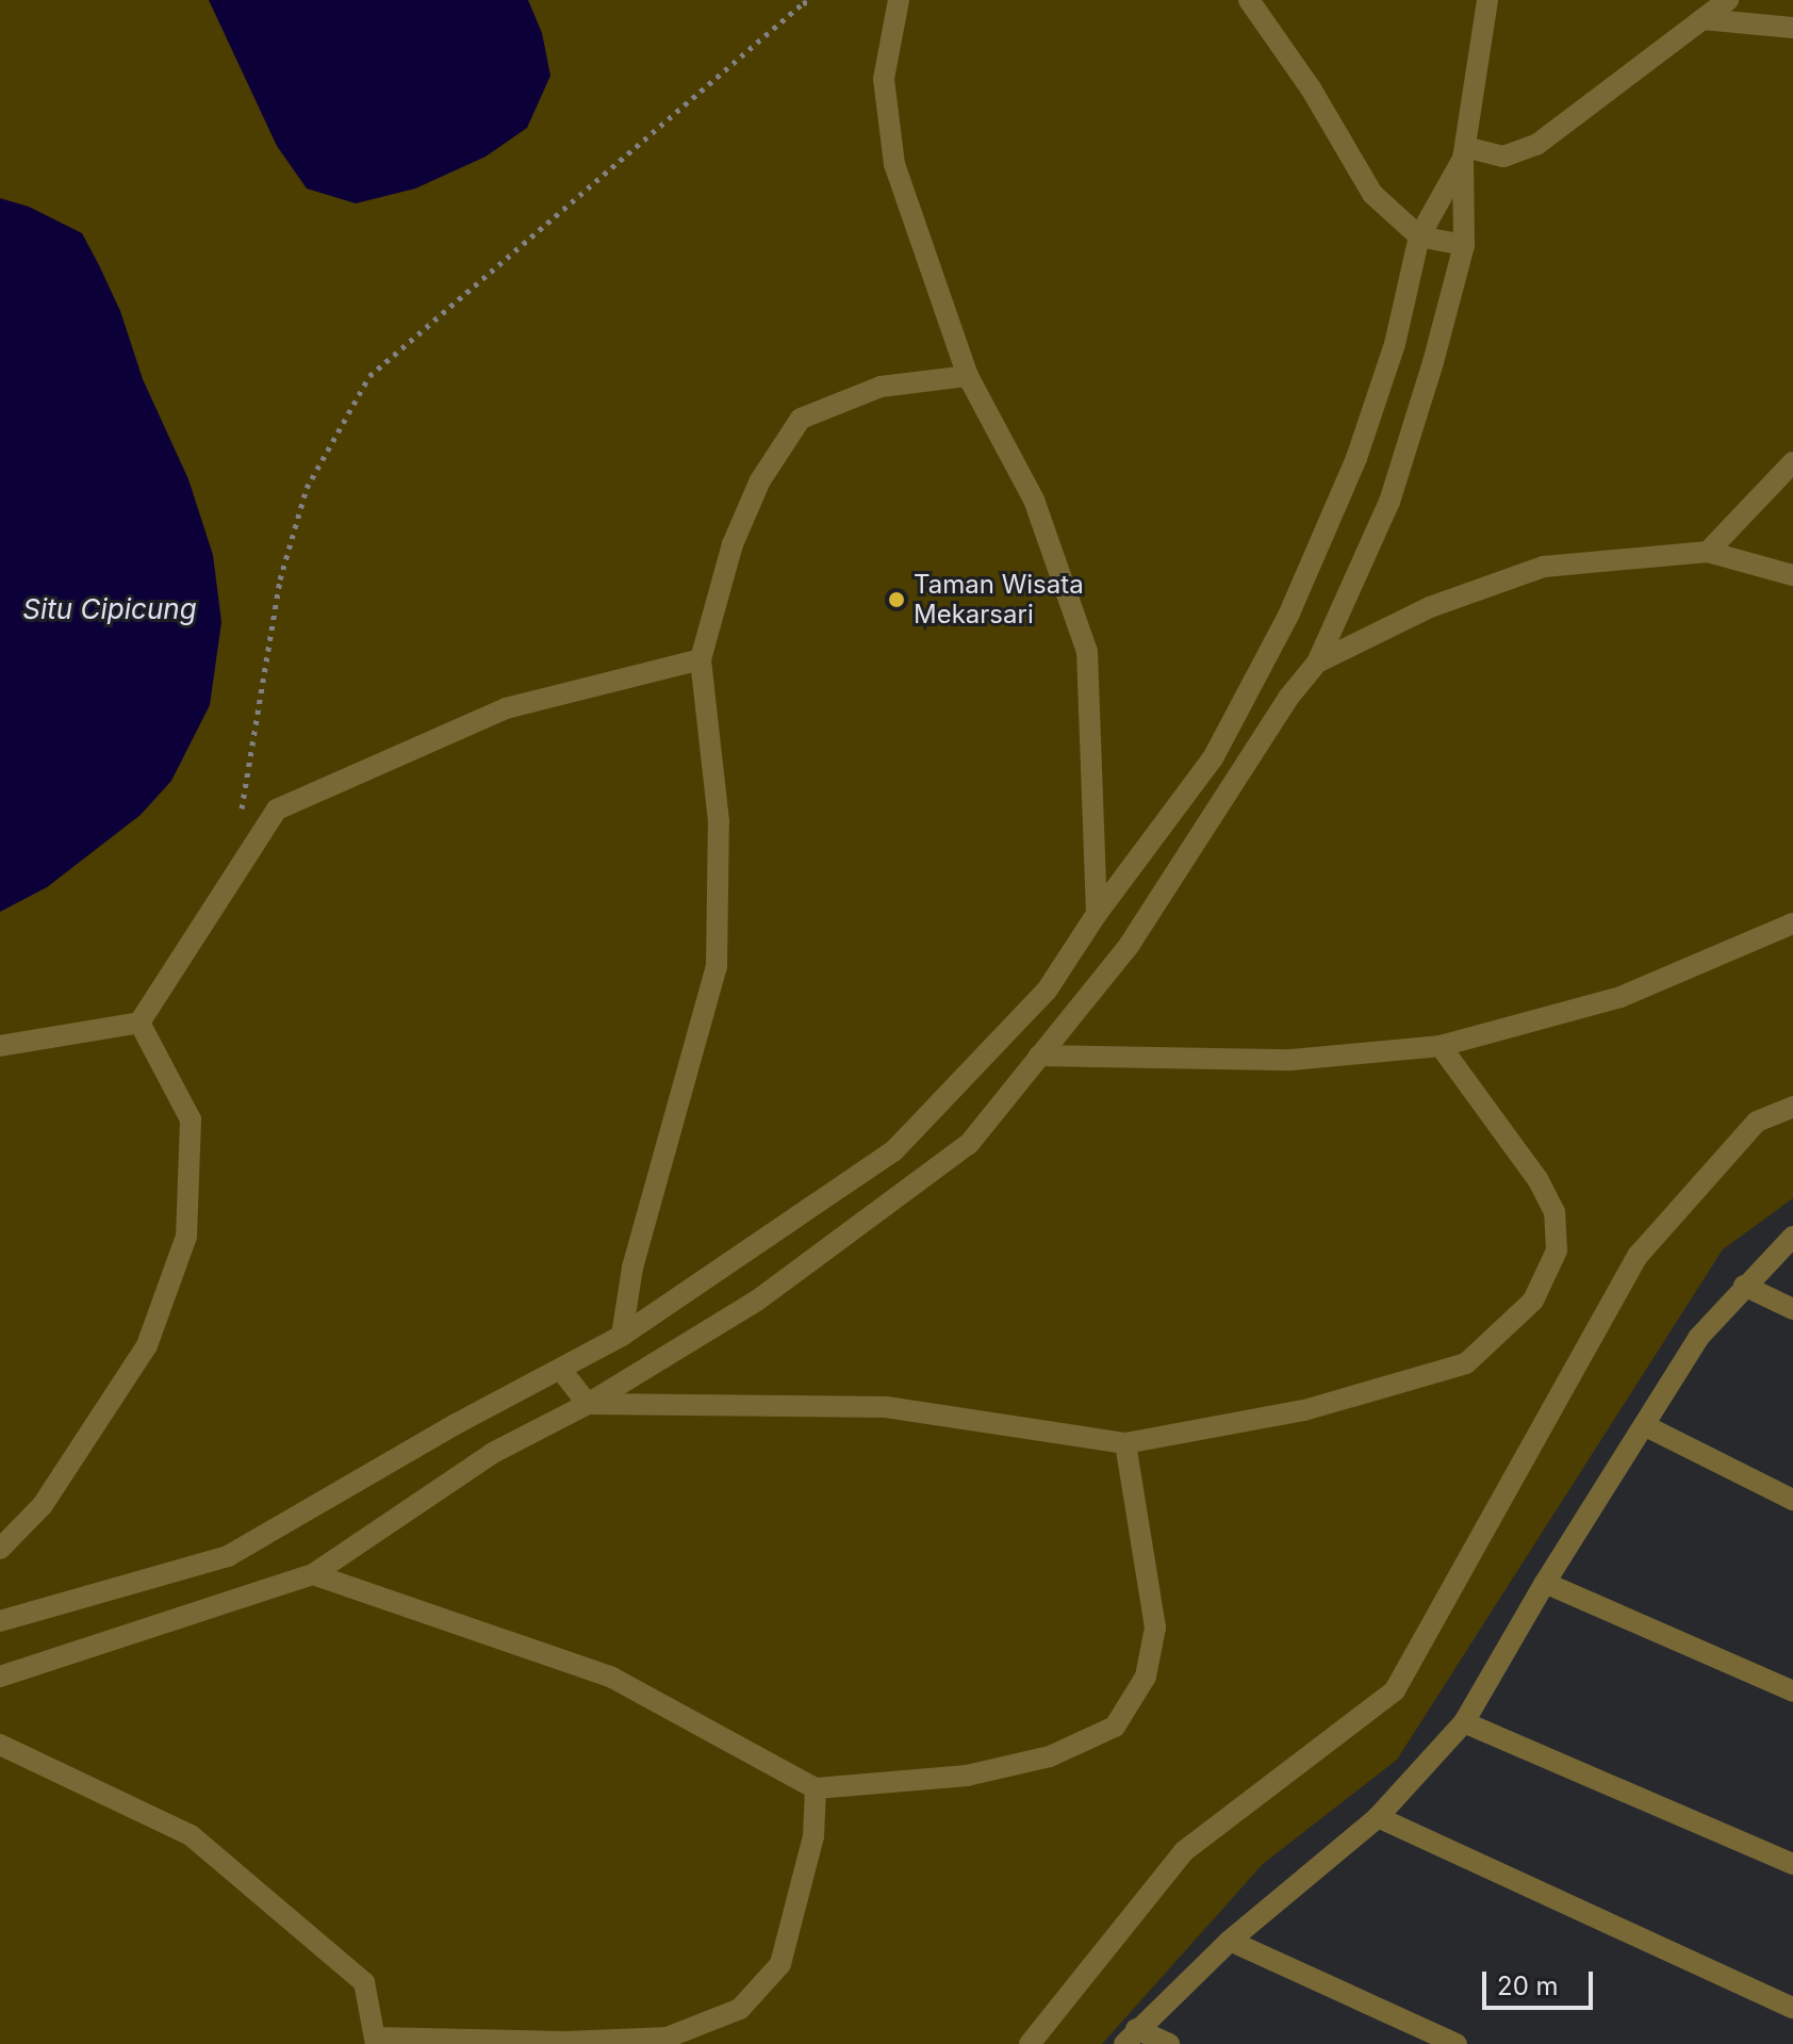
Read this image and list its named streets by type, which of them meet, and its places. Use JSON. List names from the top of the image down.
{
  "water": ["Situ Cipicung"],
  "places": ["Taman Wisata Mekarsari"],
  "scale_bar": "20 m"
}
